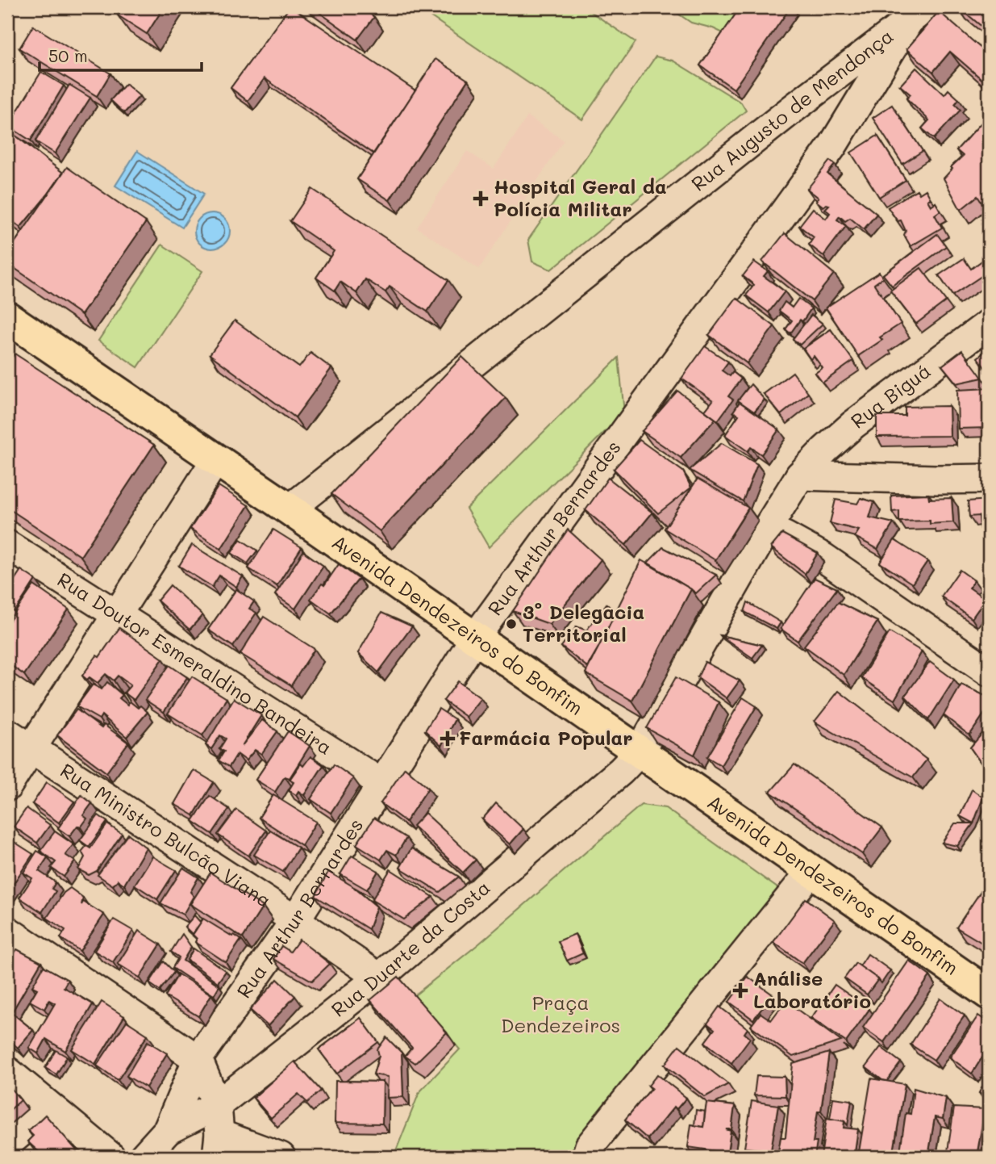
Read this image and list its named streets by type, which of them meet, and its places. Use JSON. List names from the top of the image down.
{
  "streets": {
    "main road": ["Avenida Dendezeiros do Bonfim"],
    "street": [
      "Rua Augusto de Mendonça",
      "Rua Biguá",
      "Rua Arthur Bernardes",
      "Rua Doutor Esmeraldino Bandeira",
      "Rua Ministro Bulcão Viana",
      "Rua Duarte da Costa"
    ]
  },
  "crossings": [
    ["Rua Augusto de Mendonça", "Rua Arthur Bernardes"],
    ["Rua Augusto de Mendonça", "Avenida Dendezeiros do Bonfim"],
    ["Rua Biguá", "Rua Duarte da Costa"],
    ["Rua Arthur Bernardes", "Avenida Dendezeiros do Bonfim"],
    ["Rua Arthur Bernardes", "Rua Doutor Esmeraldino Bandeira"],
    ["Rua Arthur Bernardes", "Rua Ministro Bulcão Viana"],
    ["Rua Arthur Bernardes", "Rua Duarte da Costa"],
    ["Avenida Dendezeiros do Bonfim", "Rua Duarte da Costa"],
    ["Rua Ministro Bulcão Viana", "Rua Duarte da Costa"]
  ],
  "parks": ["Praça Dendezeiros"],
  "places": {
    "health": ["Hospital Geral da Polícia Militar", "Farmácia Popular", "Análise Laboratório"],
    "other": ["3° Delegacia Territorial"]
  },
  "scale_bar": "50 m"
}
